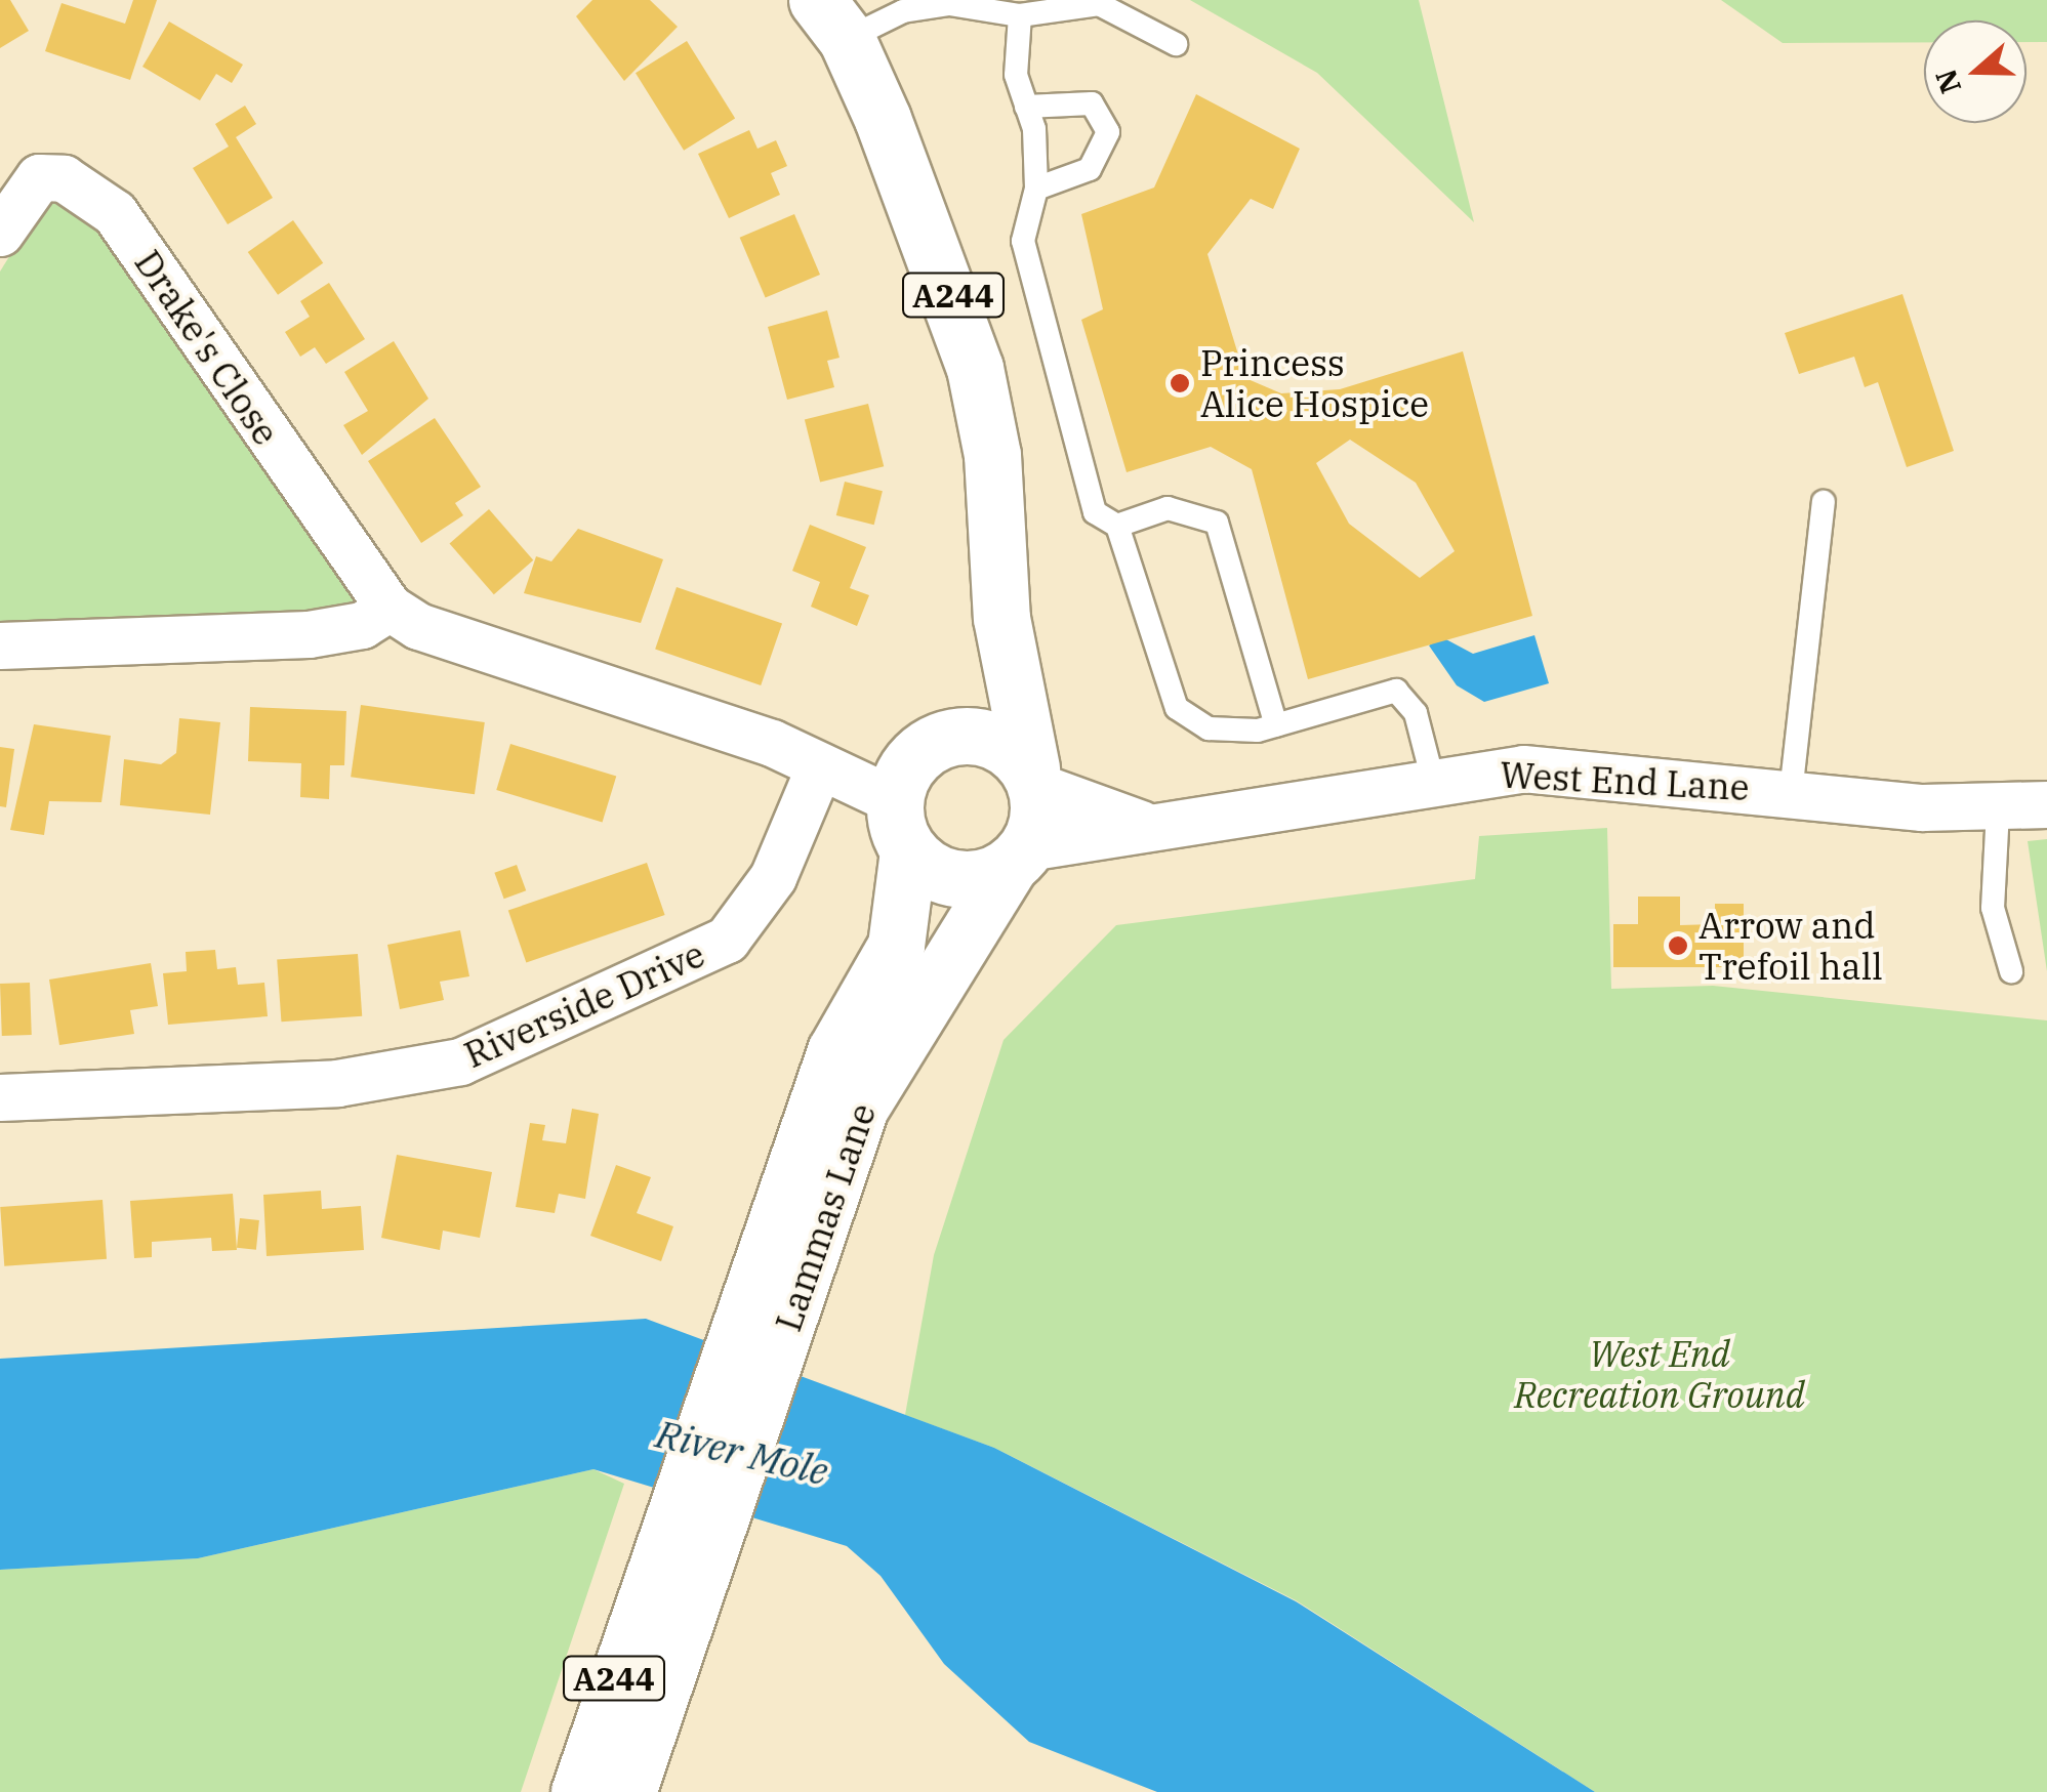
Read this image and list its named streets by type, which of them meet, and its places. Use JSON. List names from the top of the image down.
{
  "streets": {
    "main road": ["A244", "Lammas Lane"],
    "street": ["Drake's Close", "West End Lane", "Riverside Drive"]
  },
  "crossings": [
    ["A244", "West End Lane"],
    ["A244", "Lammas Lane"],
    ["West End Lane", "Lammas Lane"]
  ],
  "water": ["River Mole"],
  "parks": ["West End Recreation Ground"],
  "places": ["Princess Alice Hospice", "Arrow and Trefoil hall"],
  "north": "left"
}
